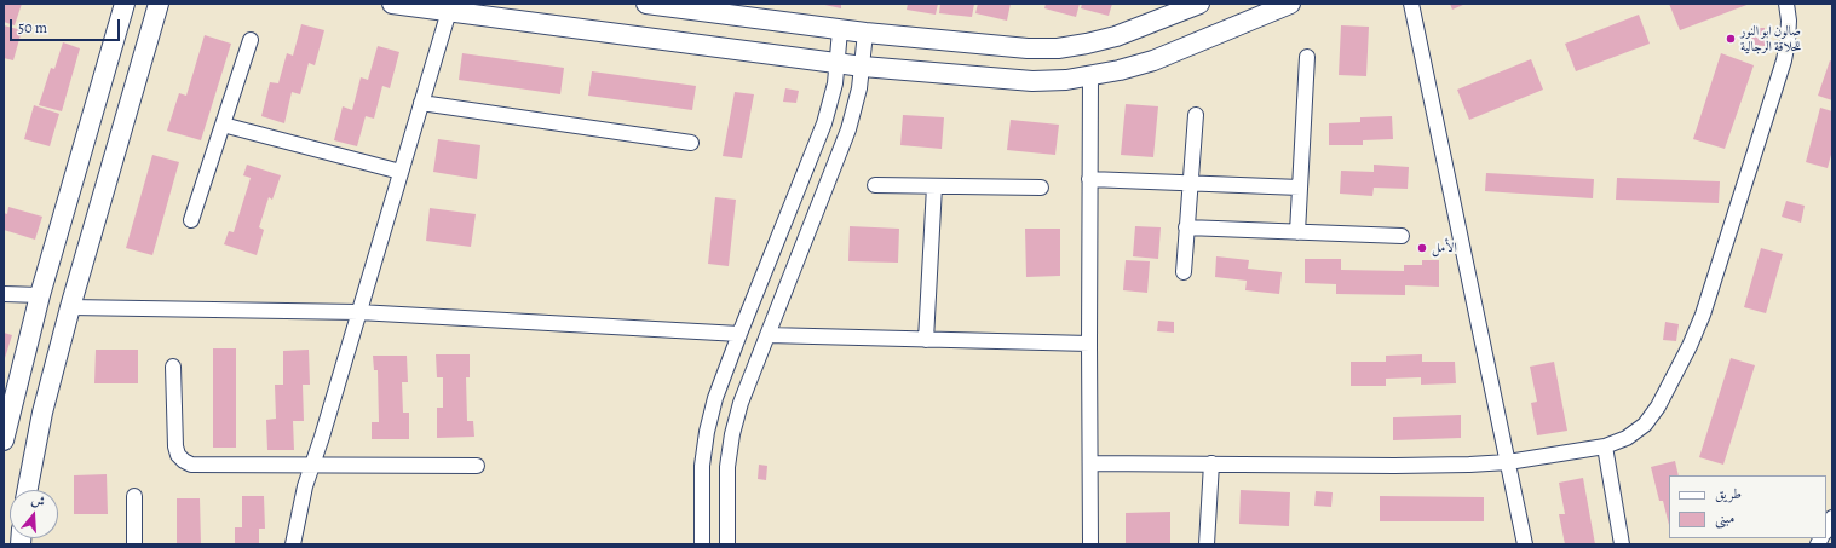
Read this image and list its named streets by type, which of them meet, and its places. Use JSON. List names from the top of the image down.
{
  "places": ["صالون ابو النور للحلاقة الرجالية", "الأمل"],
  "legend": ["طريق", "مبنى"],
  "scale_bar": "50 m",
  "north": "top"
}
